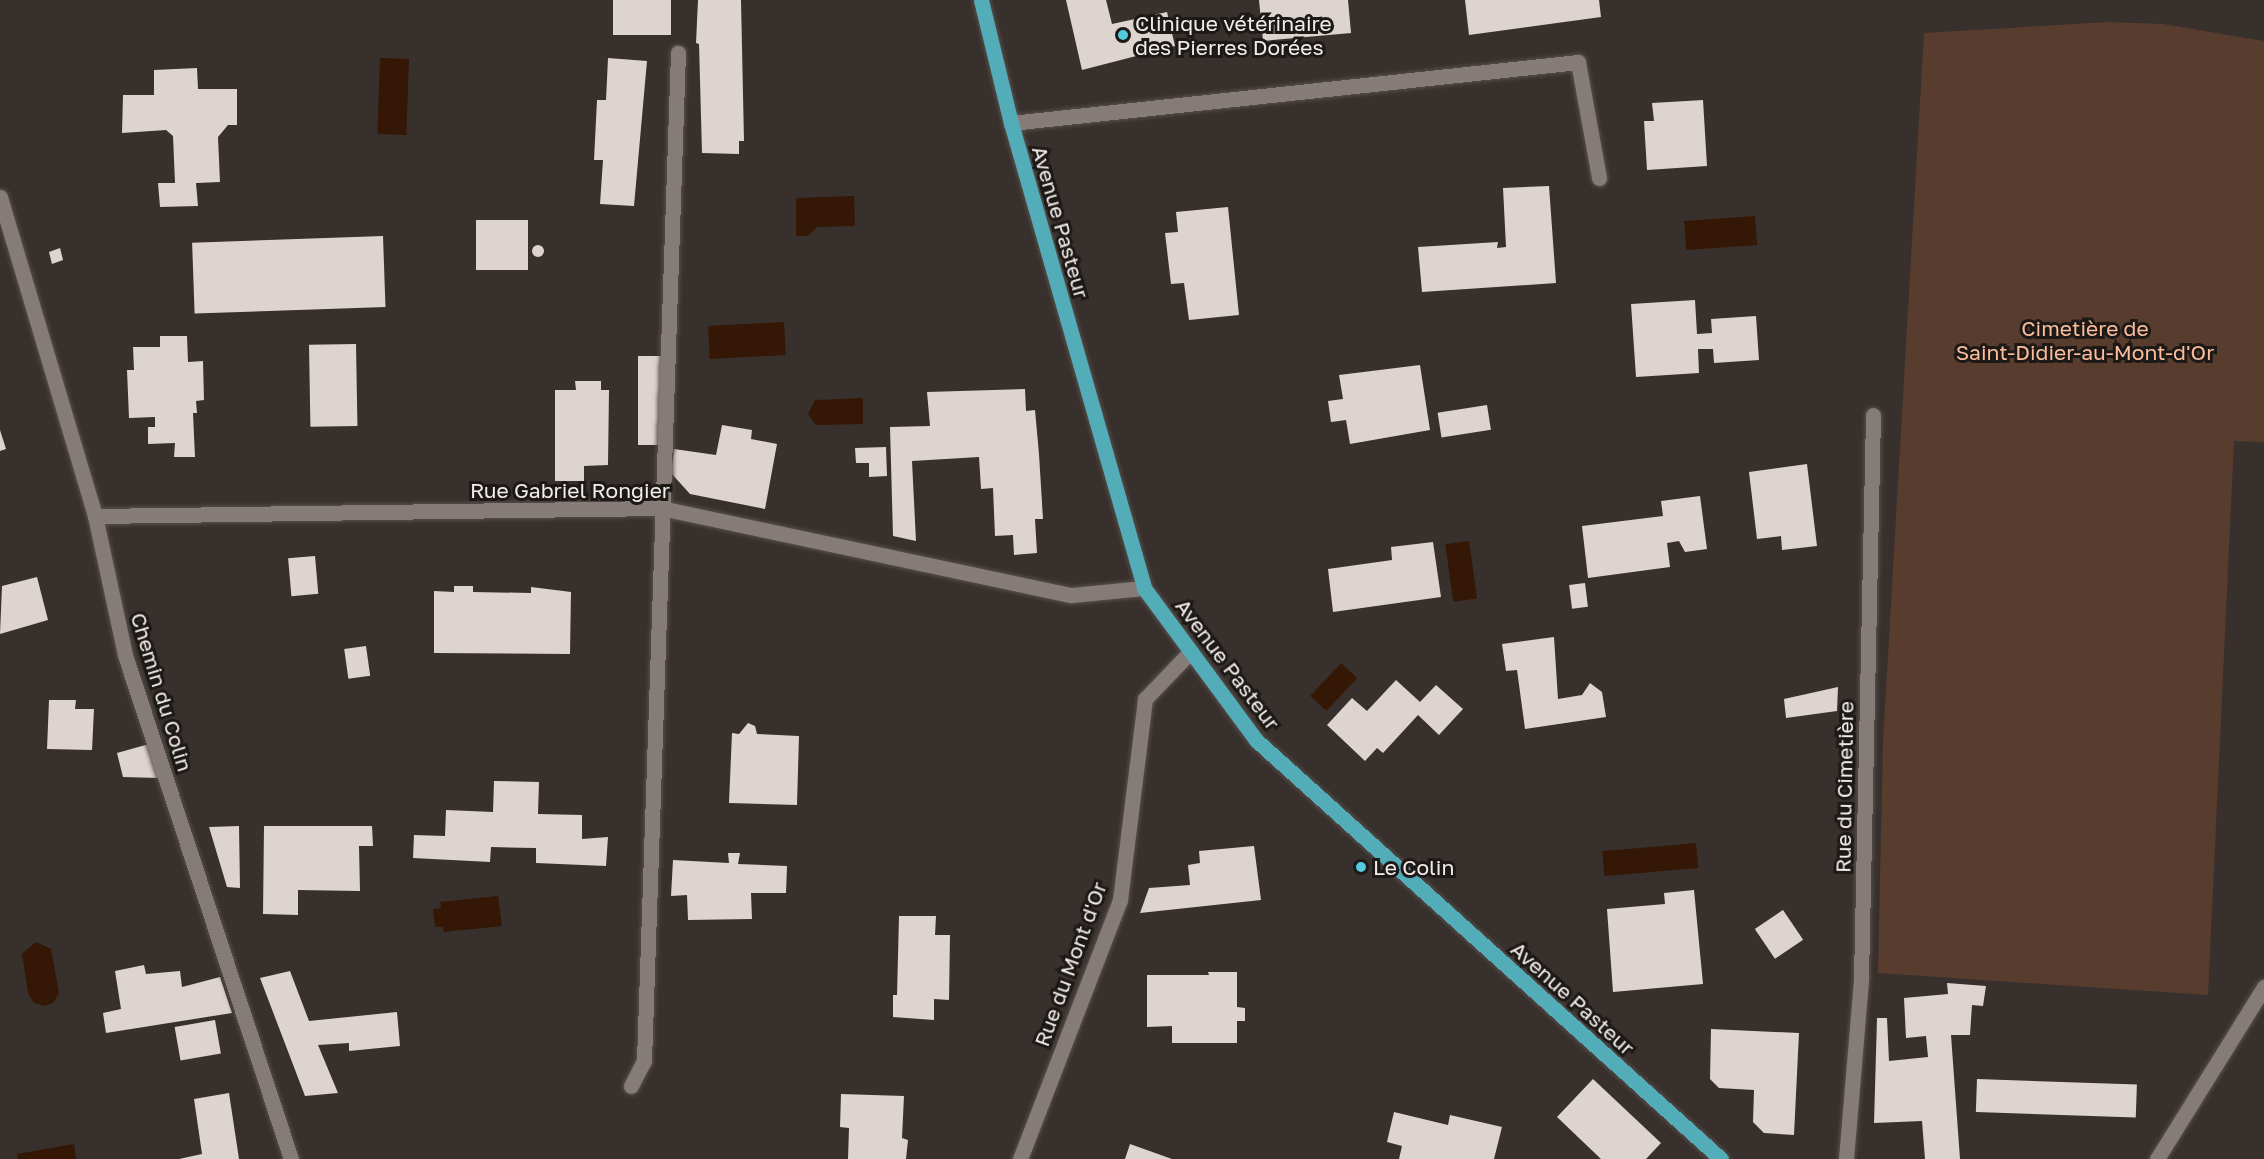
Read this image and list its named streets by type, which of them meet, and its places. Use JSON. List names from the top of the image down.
{
  "streets": {
    "main road": ["Avenue Pasteur"],
    "street": [
      "Rue Gabriel Rongier",
      "Chemin du Colin",
      "Rue du Cimetière",
      "Rue du Mont d'Or"
    ]
  },
  "crossings": [
    ["Avenue Pasteur", "Rue Gabriel Rongier"],
    ["Avenue Pasteur", "Rue du Mont d'Or"],
    ["Rue Gabriel Rongier", "Chemin du Colin"]
  ],
  "parks": ["Cimetière de Saint-Didier-au-Mont-d'Or"],
  "places": ["Clinique vétérinaire des Pierres Dorées", "Le Colin"]
}
